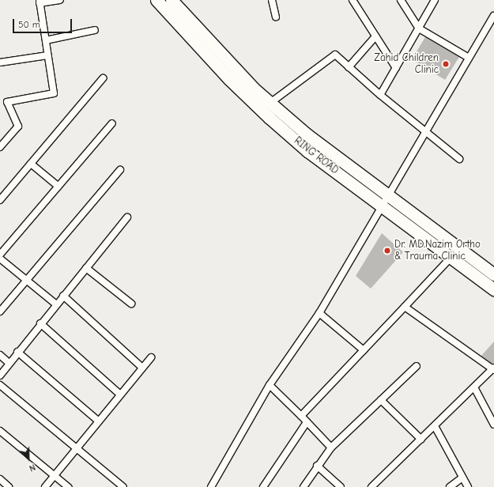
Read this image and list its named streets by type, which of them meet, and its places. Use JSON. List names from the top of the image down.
{
  "streets": {
    "highway": ["RING ROAD"]
  },
  "places": ["Zahid Children Clinic", "Dr. MD.Nazim Ortho & Trauma Clinic"],
  "scale_bar": "50 m",
  "north": "bottom right"
}
